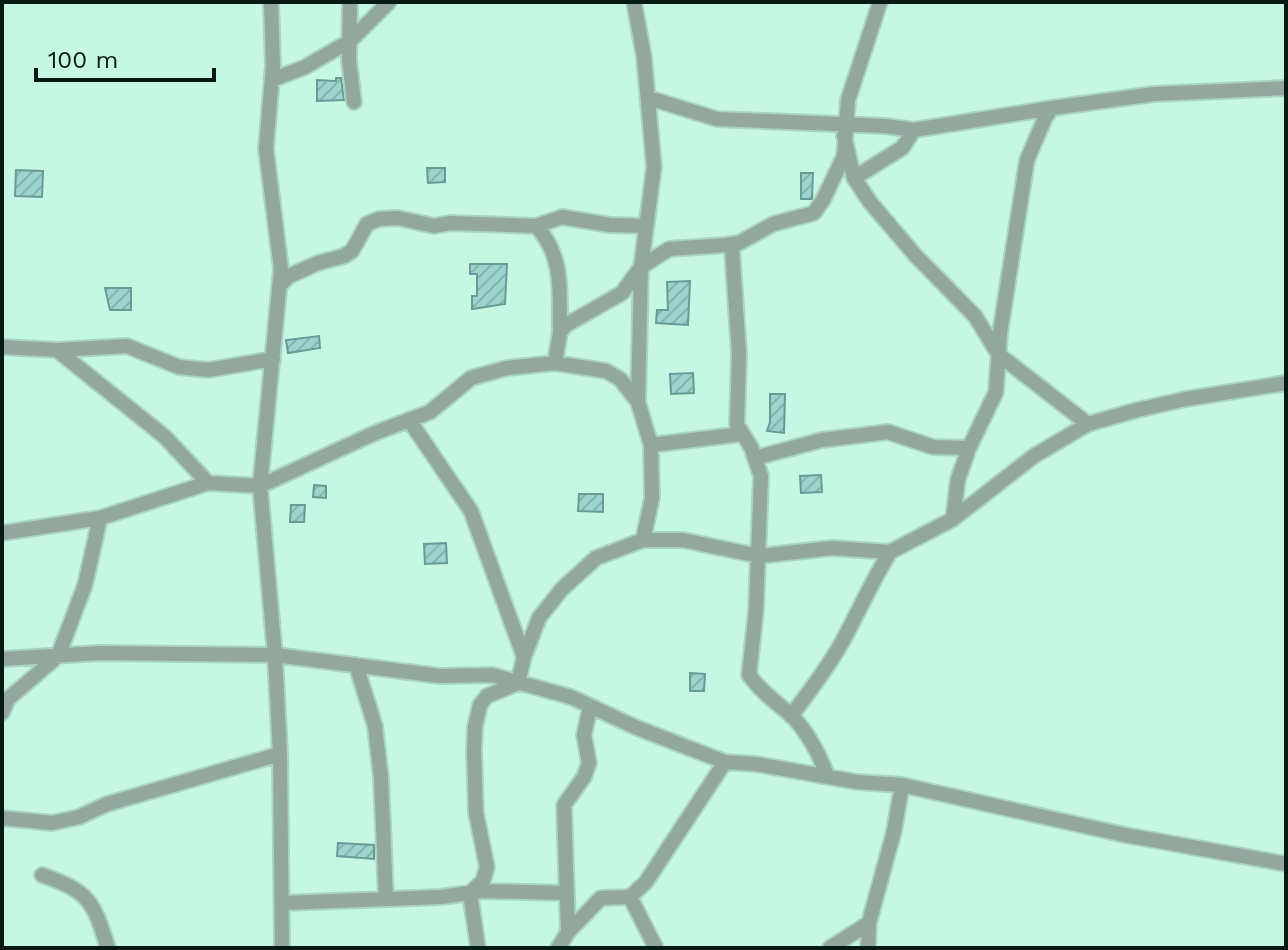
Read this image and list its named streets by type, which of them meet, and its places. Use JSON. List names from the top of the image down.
{
  "scale_bar": "100 m"
}
